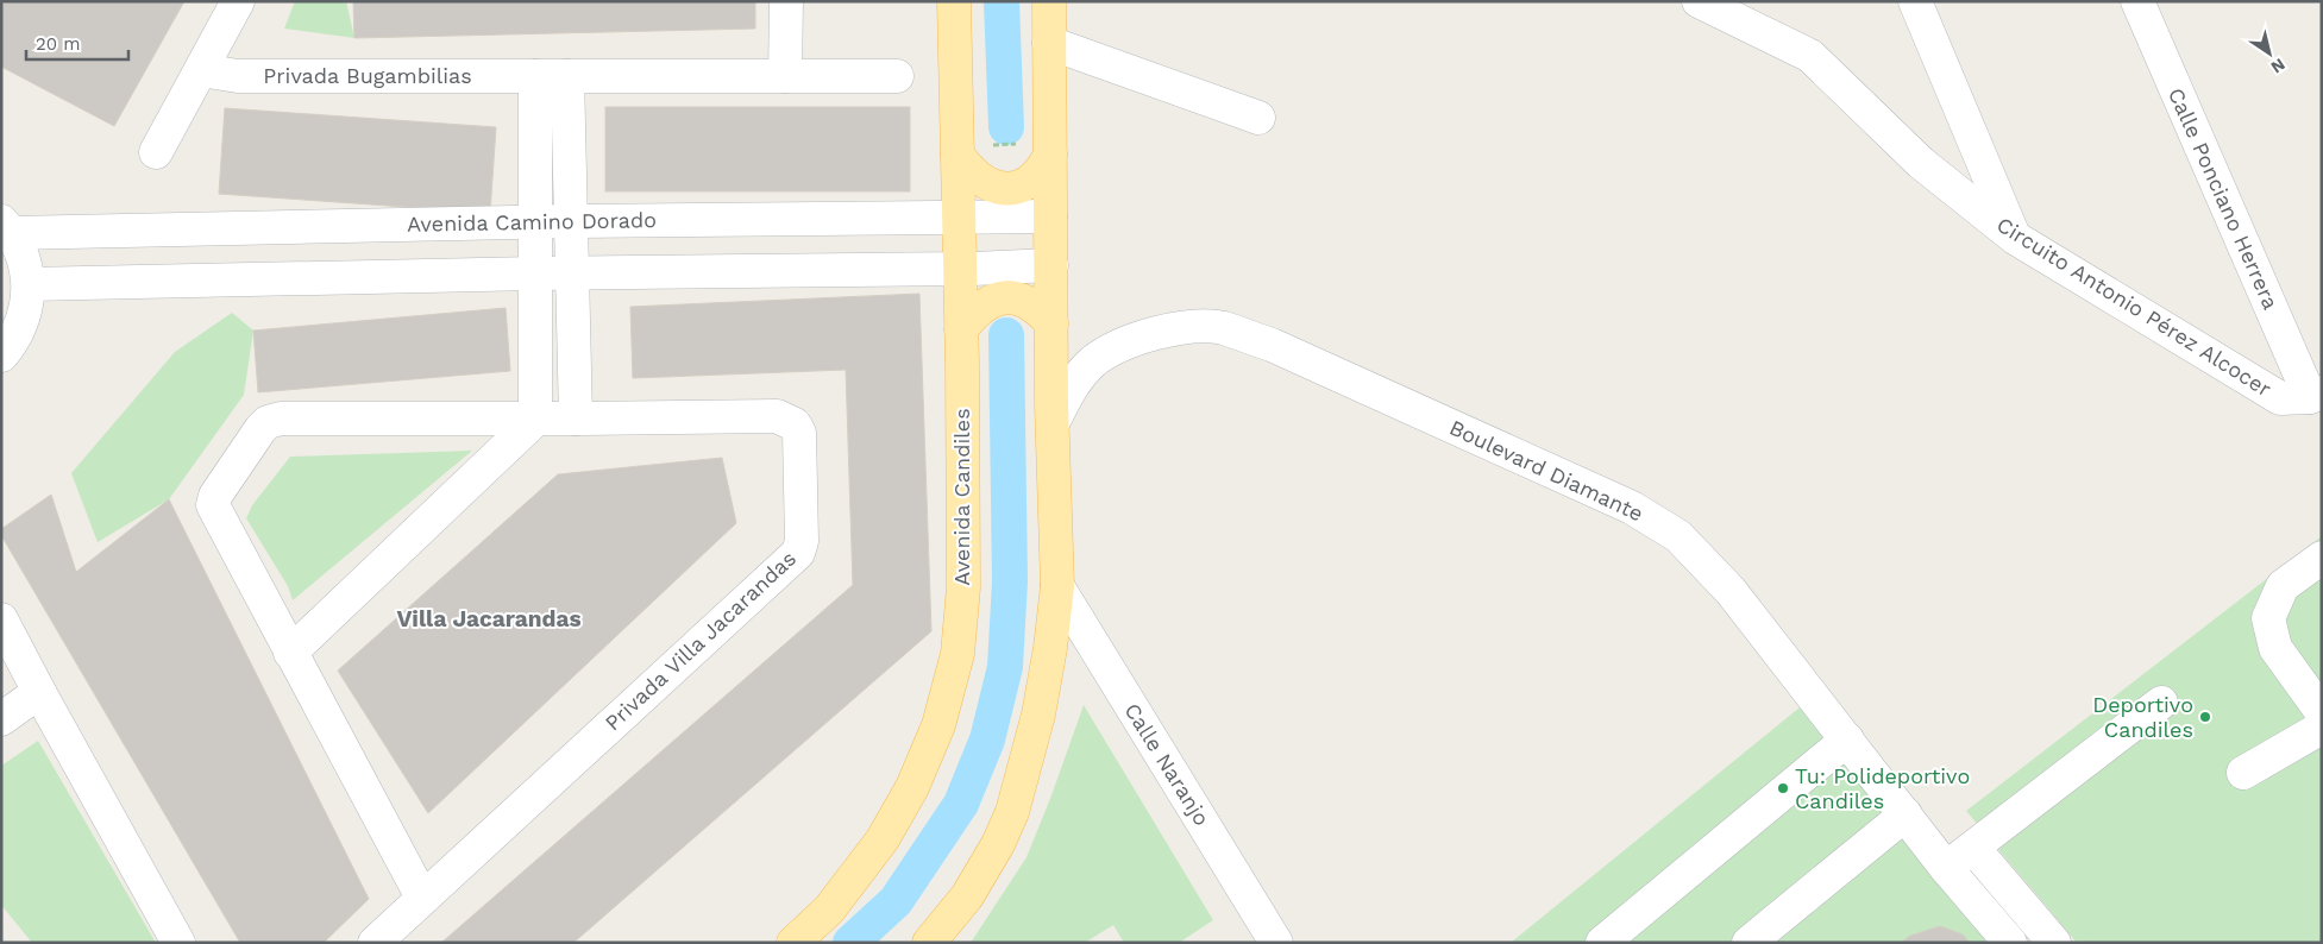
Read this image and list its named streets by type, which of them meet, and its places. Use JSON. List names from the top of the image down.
{
  "streets": {
    "main road": ["Avenida Candiles"],
    "street": [
      "Privada Bugambilias",
      "Calle Ponciano Herrera",
      "Avenida Camino Dorado",
      "Circuito Antonio Pérez Alcocer",
      "Boulevard Diamante",
      "Privada Villa Jacarandas",
      "Calle Naranjo"
    ]
  },
  "crossings": [
    ["Calle Ponciano Herrera", "Circuito Antonio Pérez Alcocer"],
    ["Avenida Camino Dorado", "Avenida Candiles"]
  ],
  "districts": ["Villa Jacarandas"],
  "places": ["Deportivo Candiles", "Tu: Polideportivo Candiles"],
  "scale_bar": "20 m",
  "north": "bottom right"
}
